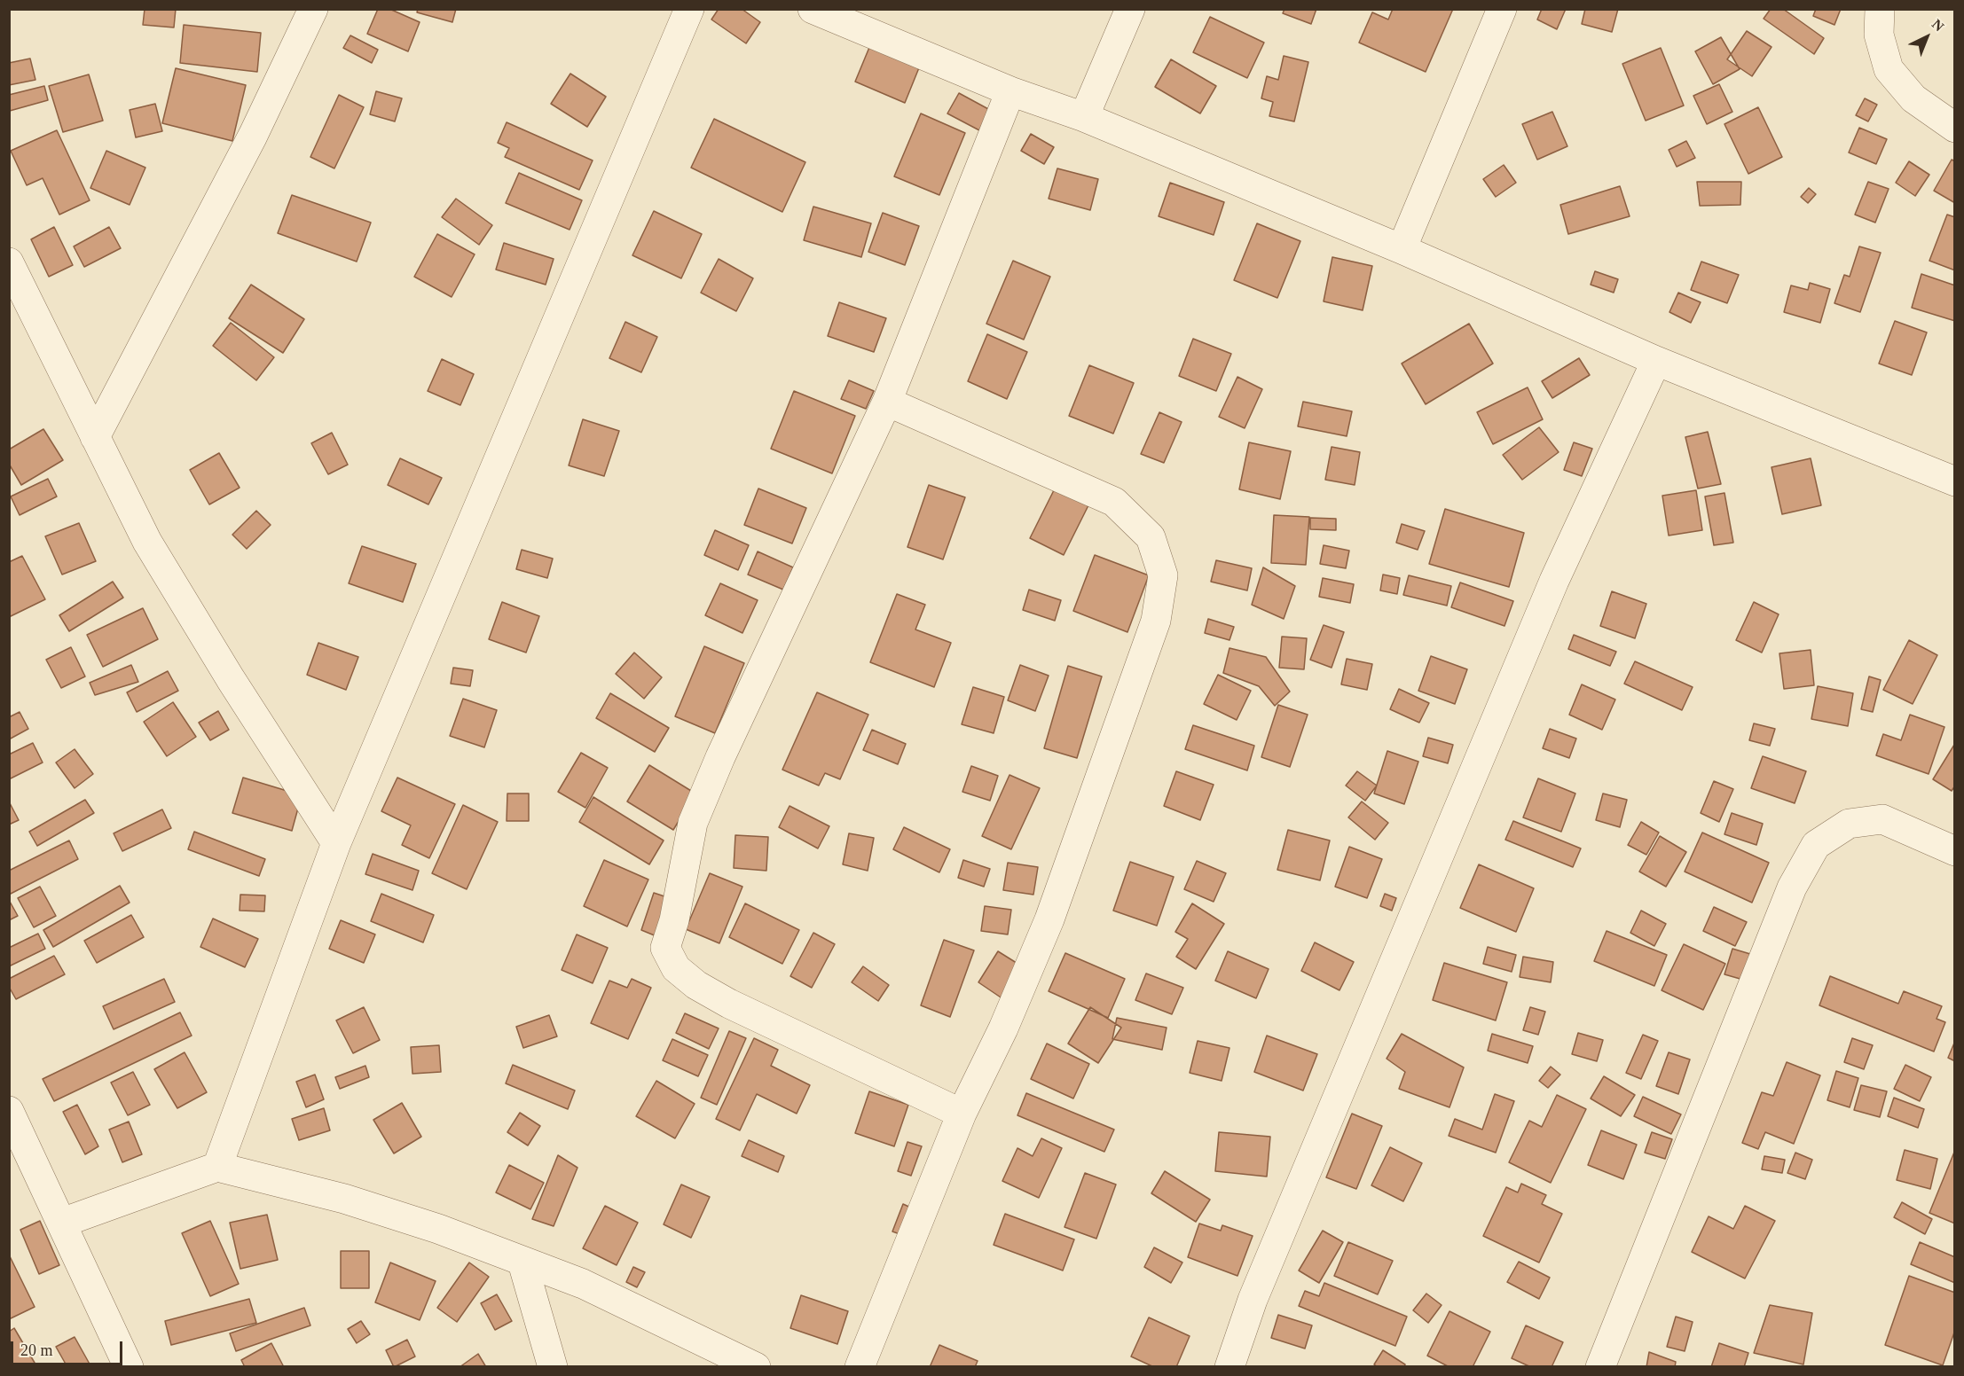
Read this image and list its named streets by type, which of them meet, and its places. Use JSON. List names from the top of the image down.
{
  "scale_bar": "20 m",
  "north": "top right"
}
